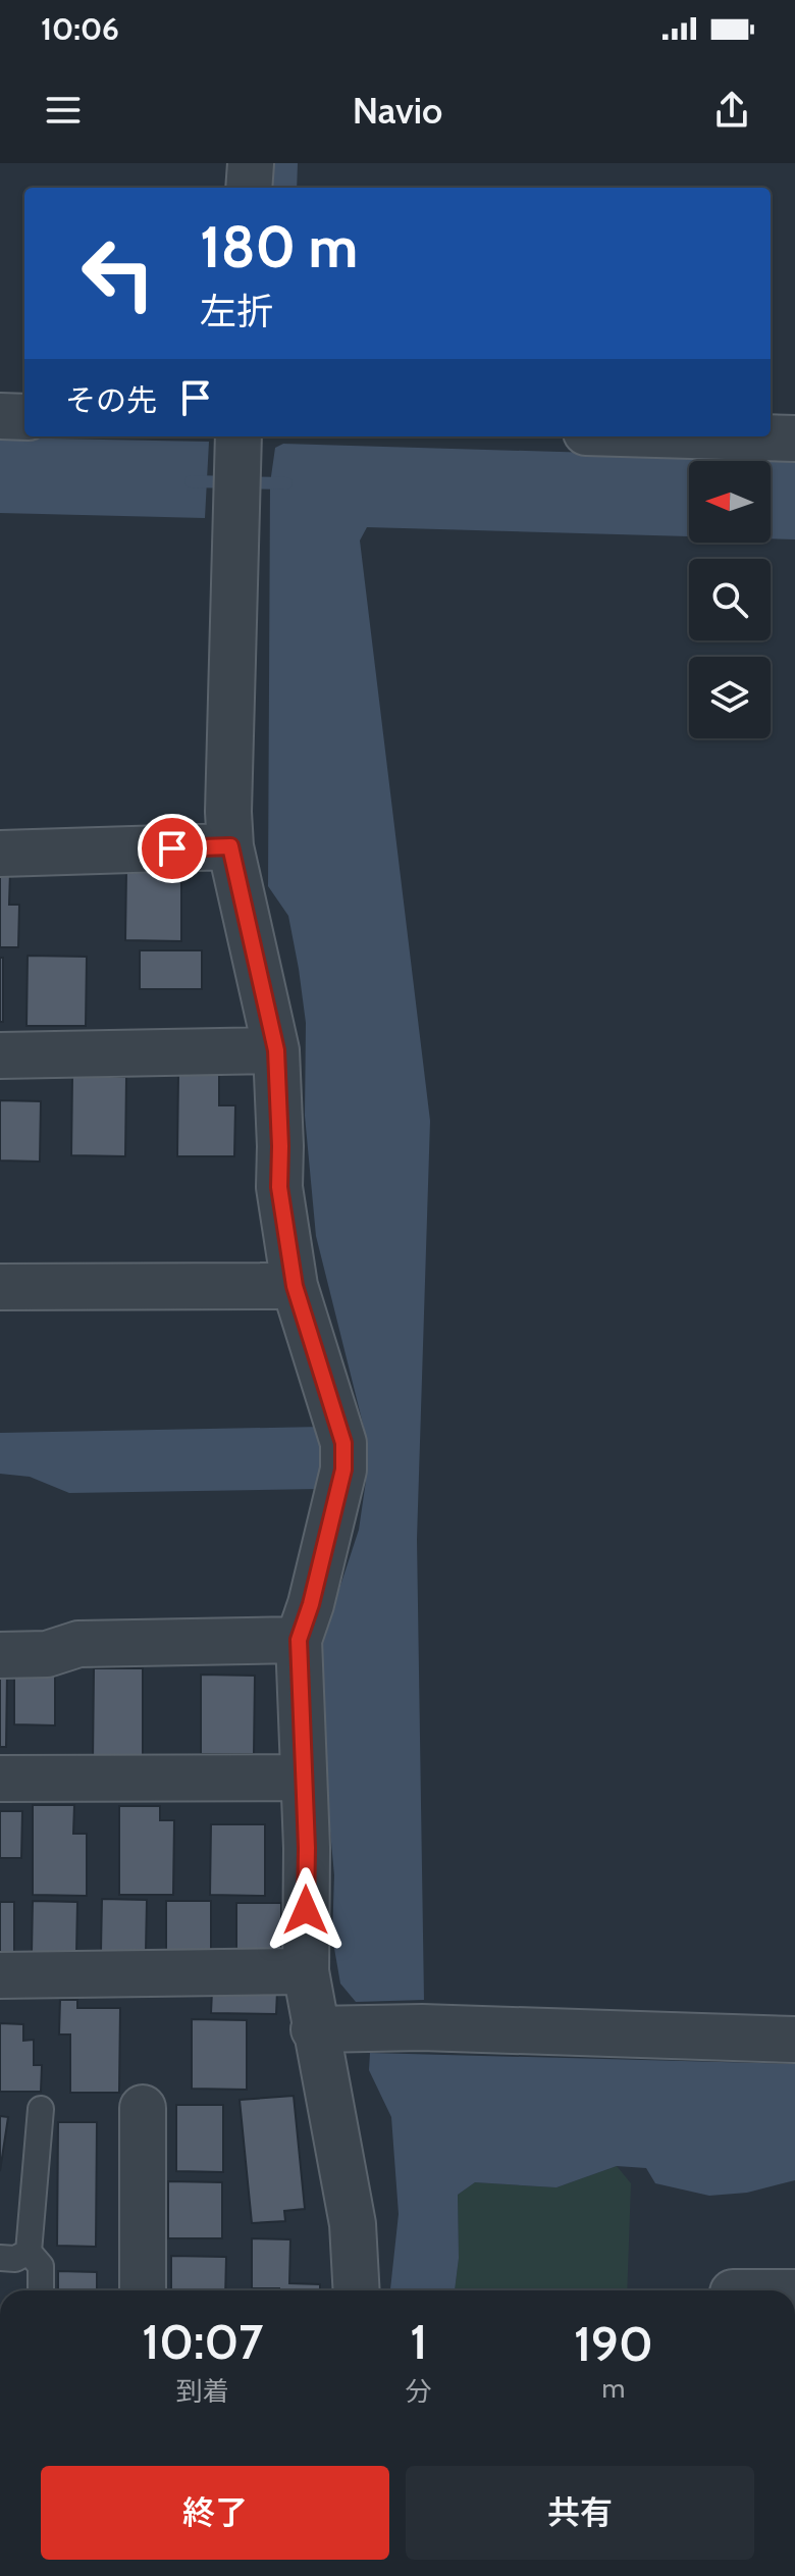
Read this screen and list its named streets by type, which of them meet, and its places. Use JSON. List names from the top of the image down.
{
  "north": "left",
  "page": {
    "status": "10:06",
    "header": "Navio",
    "turn": ["180 m", "左折"],
    "then": "その先",
    "eta": [
      "10:07",
      "到着",
      "1",
      "分",
      "190",
      "m"
    ],
    "buttons": ["終了", "共有"]
  }
}
